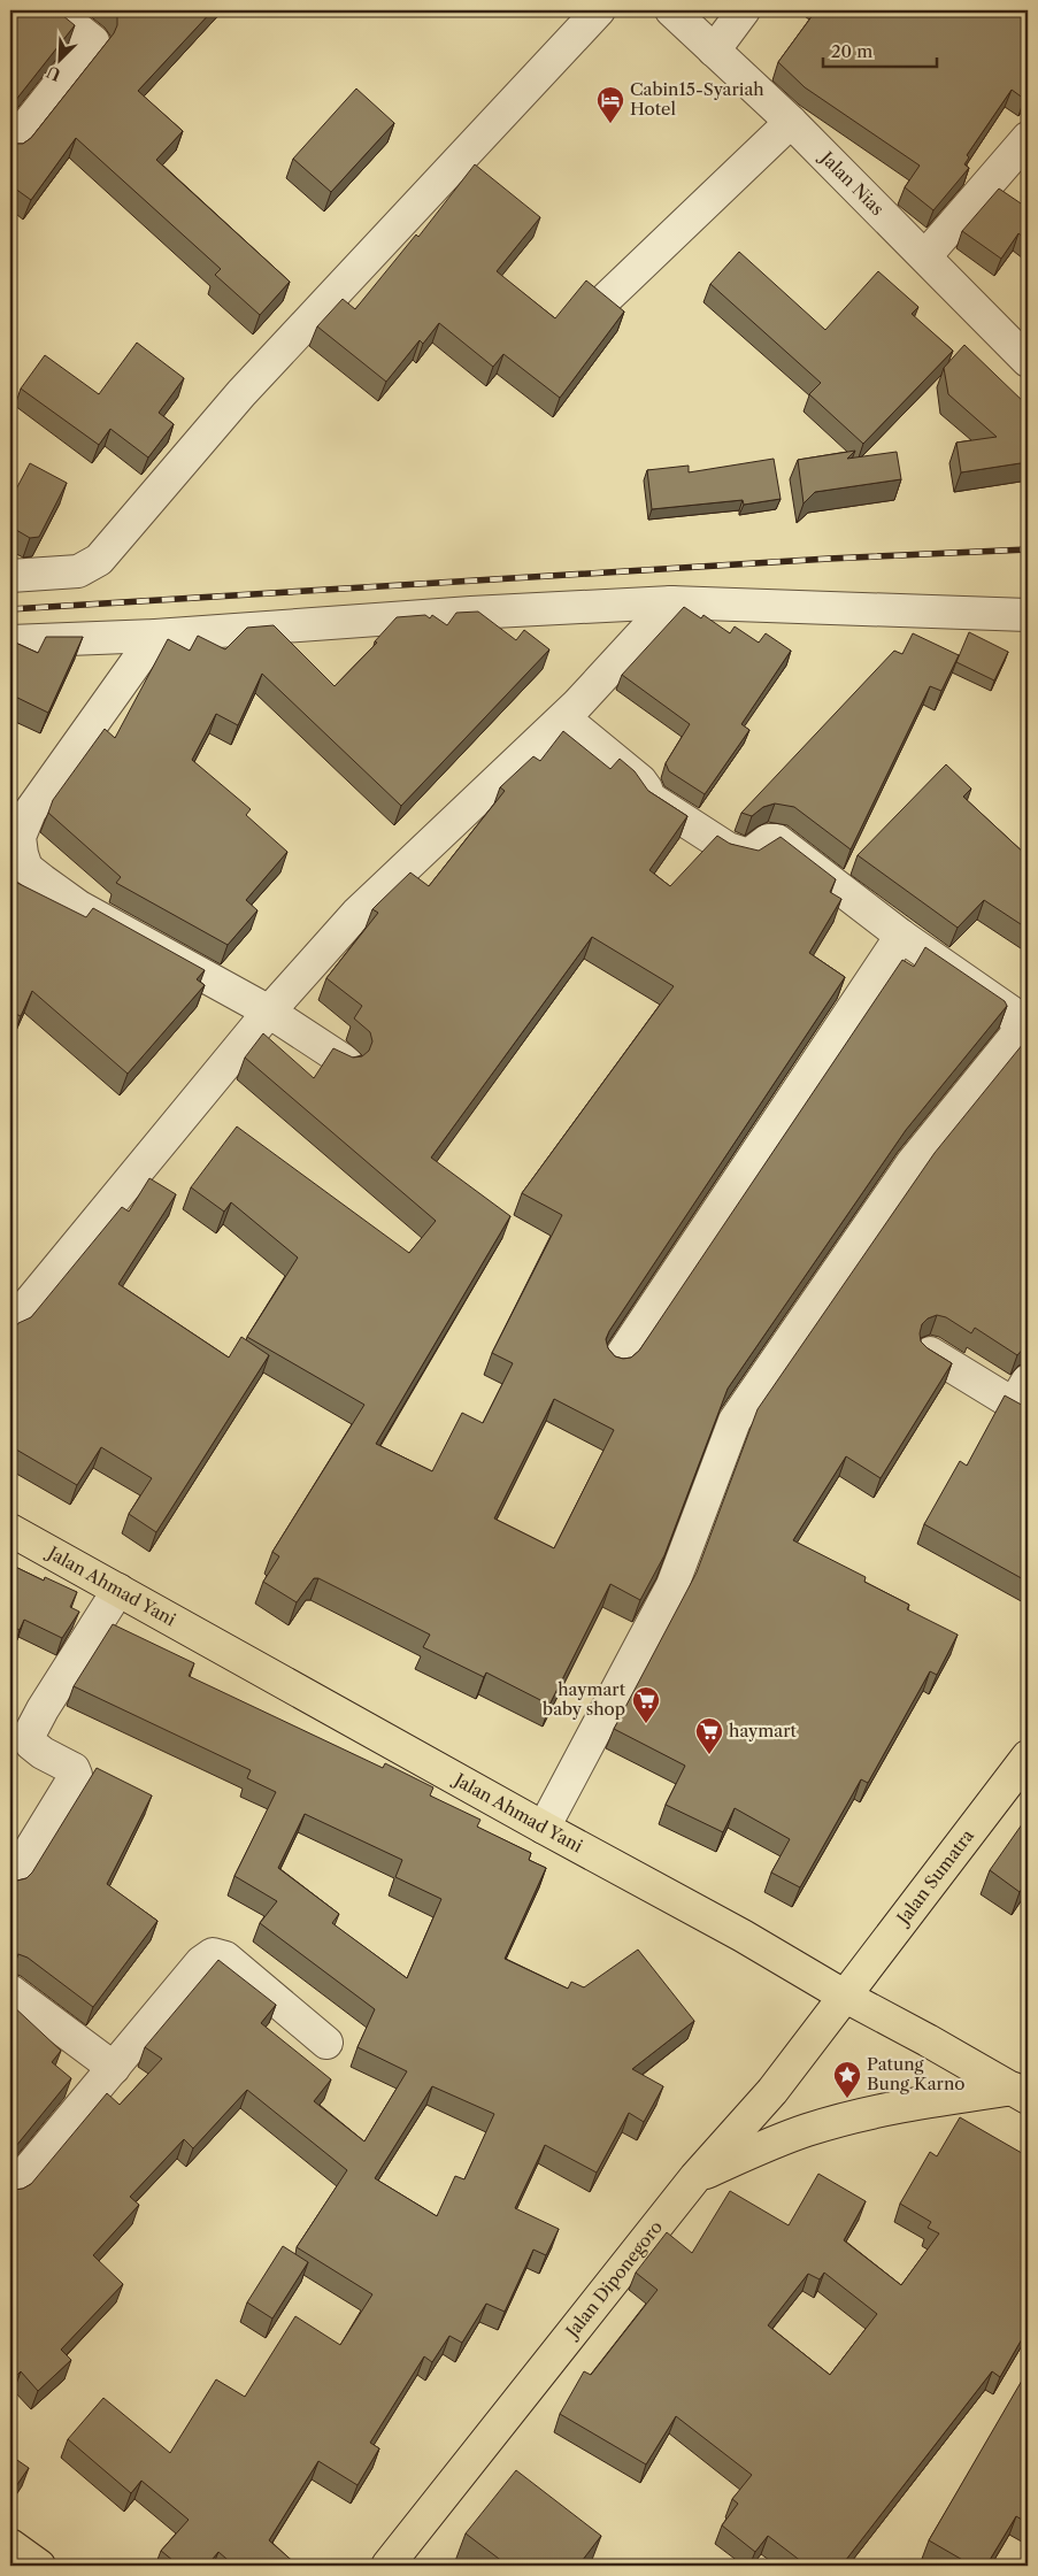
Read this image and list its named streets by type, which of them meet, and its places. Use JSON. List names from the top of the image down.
{
  "streets": {
    "main road": ["Jalan Ahmad Yani", "Jalan Sumatra", "Jalan Diponegoro"],
    "street": ["Jalan Nias"]
  },
  "crossings": [
    ["Jalan Ahmad Yani", "Jalan Sumatra"],
    ["Jalan Ahmad Yani", "Jalan Diponegoro"],
    ["Jalan Sumatra", "Jalan Diponegoro"]
  ],
  "places": {
    "hotel": ["Cabin15-Syariah Hotel"],
    "supermarket": ["haymart baby shop", "haymart"],
    "place": ["Patung Bung Karno"]
  },
  "scale_bar": "20 m",
  "north": "bottom left"
}
